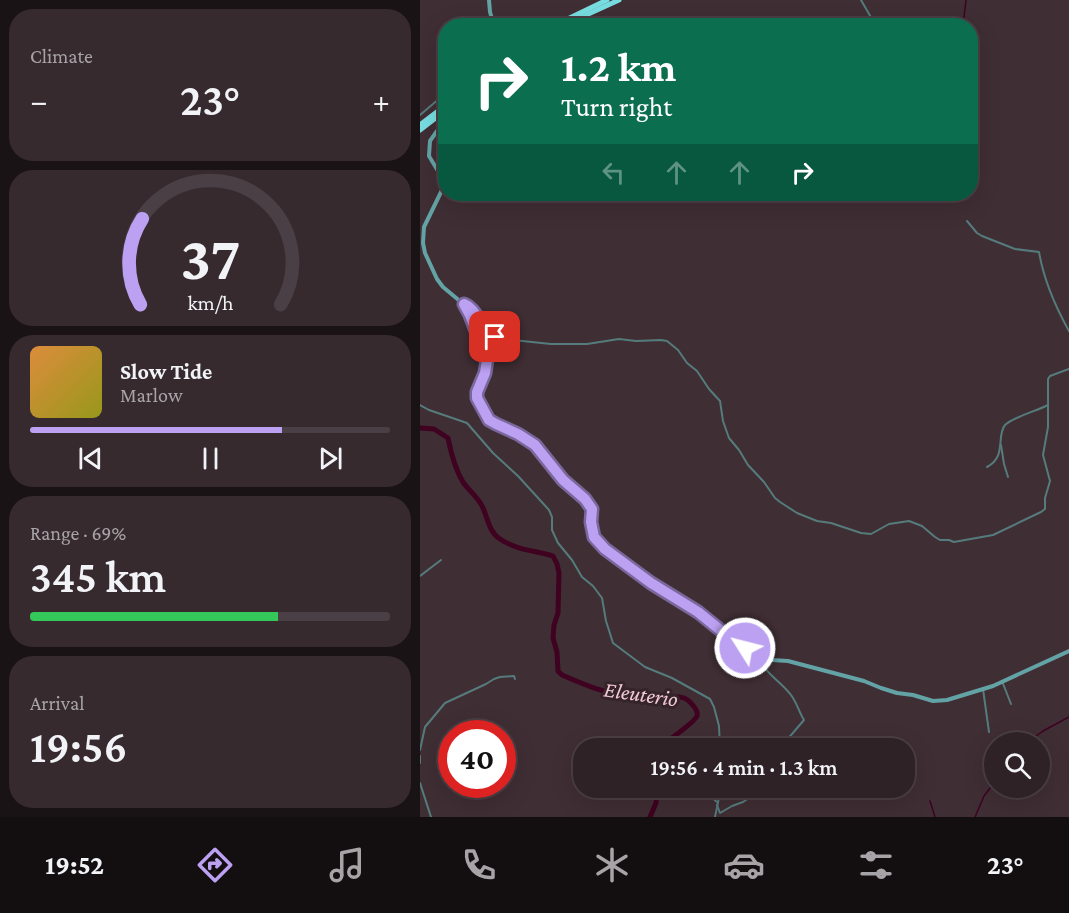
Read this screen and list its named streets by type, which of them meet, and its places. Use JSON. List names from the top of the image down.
{
  "water": ["Eleuterio"],
  "page": {
    "tile": [
      "Climate",
      ["Range · 69%", "345 km"],
      ["Arrival", "19:56"]
    ],
    "turn": ["1.2 km", "Turn right"],
    "heat": ["−", "23°", "+"],
    "song": ["Slow Tide", "Marlow"],
    "limit": "40",
    "trip": "19:56 · 4 min · 1.3 km",
    "tabs": ["19:52", "23°"],
    "gauge": ["37", "km/h"]
  }
}
